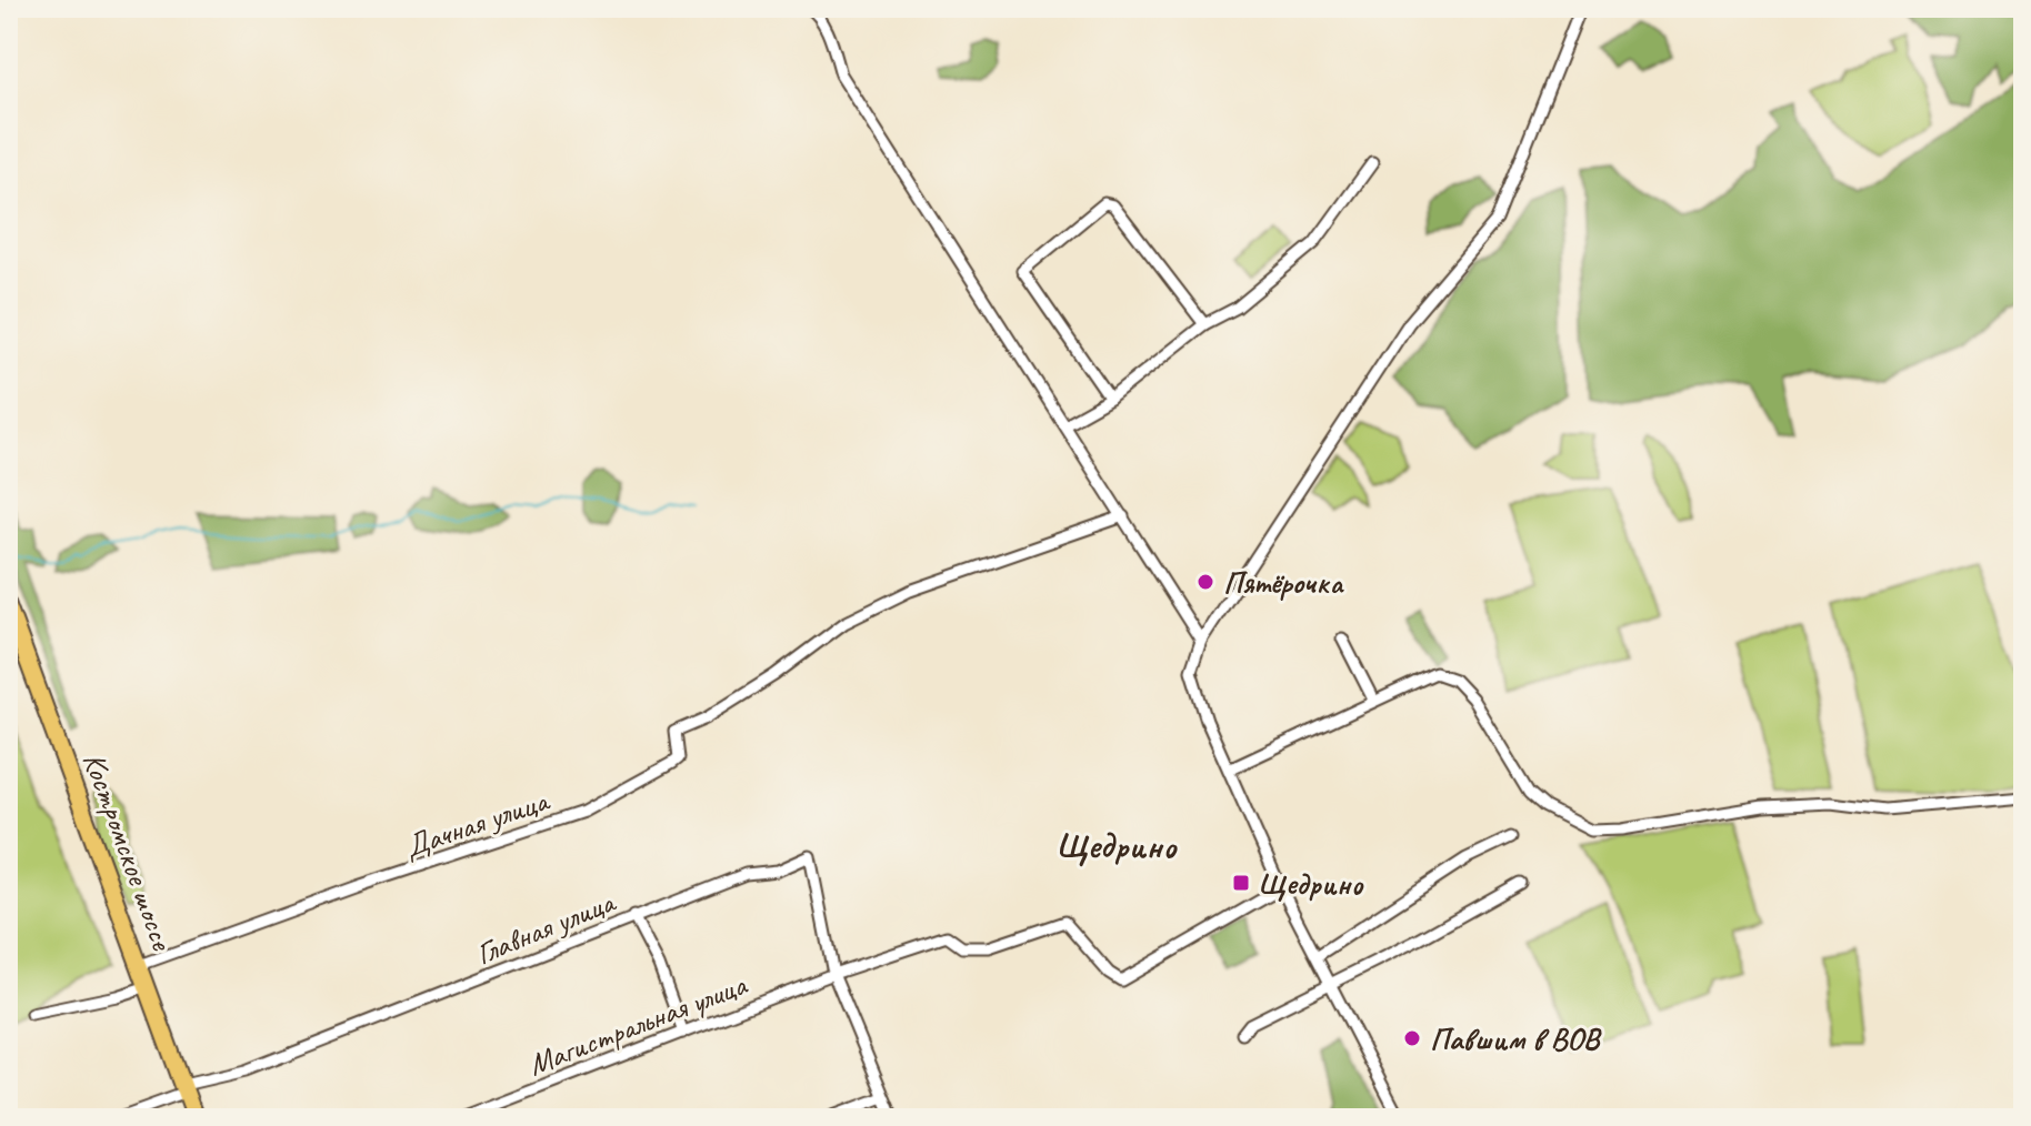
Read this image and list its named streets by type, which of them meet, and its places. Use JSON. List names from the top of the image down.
{
  "streets": {
    "highway": ["Костромское шоссе"],
    "street": ["Дачная улица", "Главная улица", "Магистральная улица"]
  },
  "crossings": [
    ["Дачная улица", "Костромское шоссе"],
    ["Костромское шоссе", "Главная улица"],
    ["Главная улица", "Магистральная улица"]
  ],
  "districts": ["Щедрино"],
  "places": {
    "other": ["Пятёрочка", "Павшим в ВОВ"],
    "transit": ["Щедрино"]
  }
}
